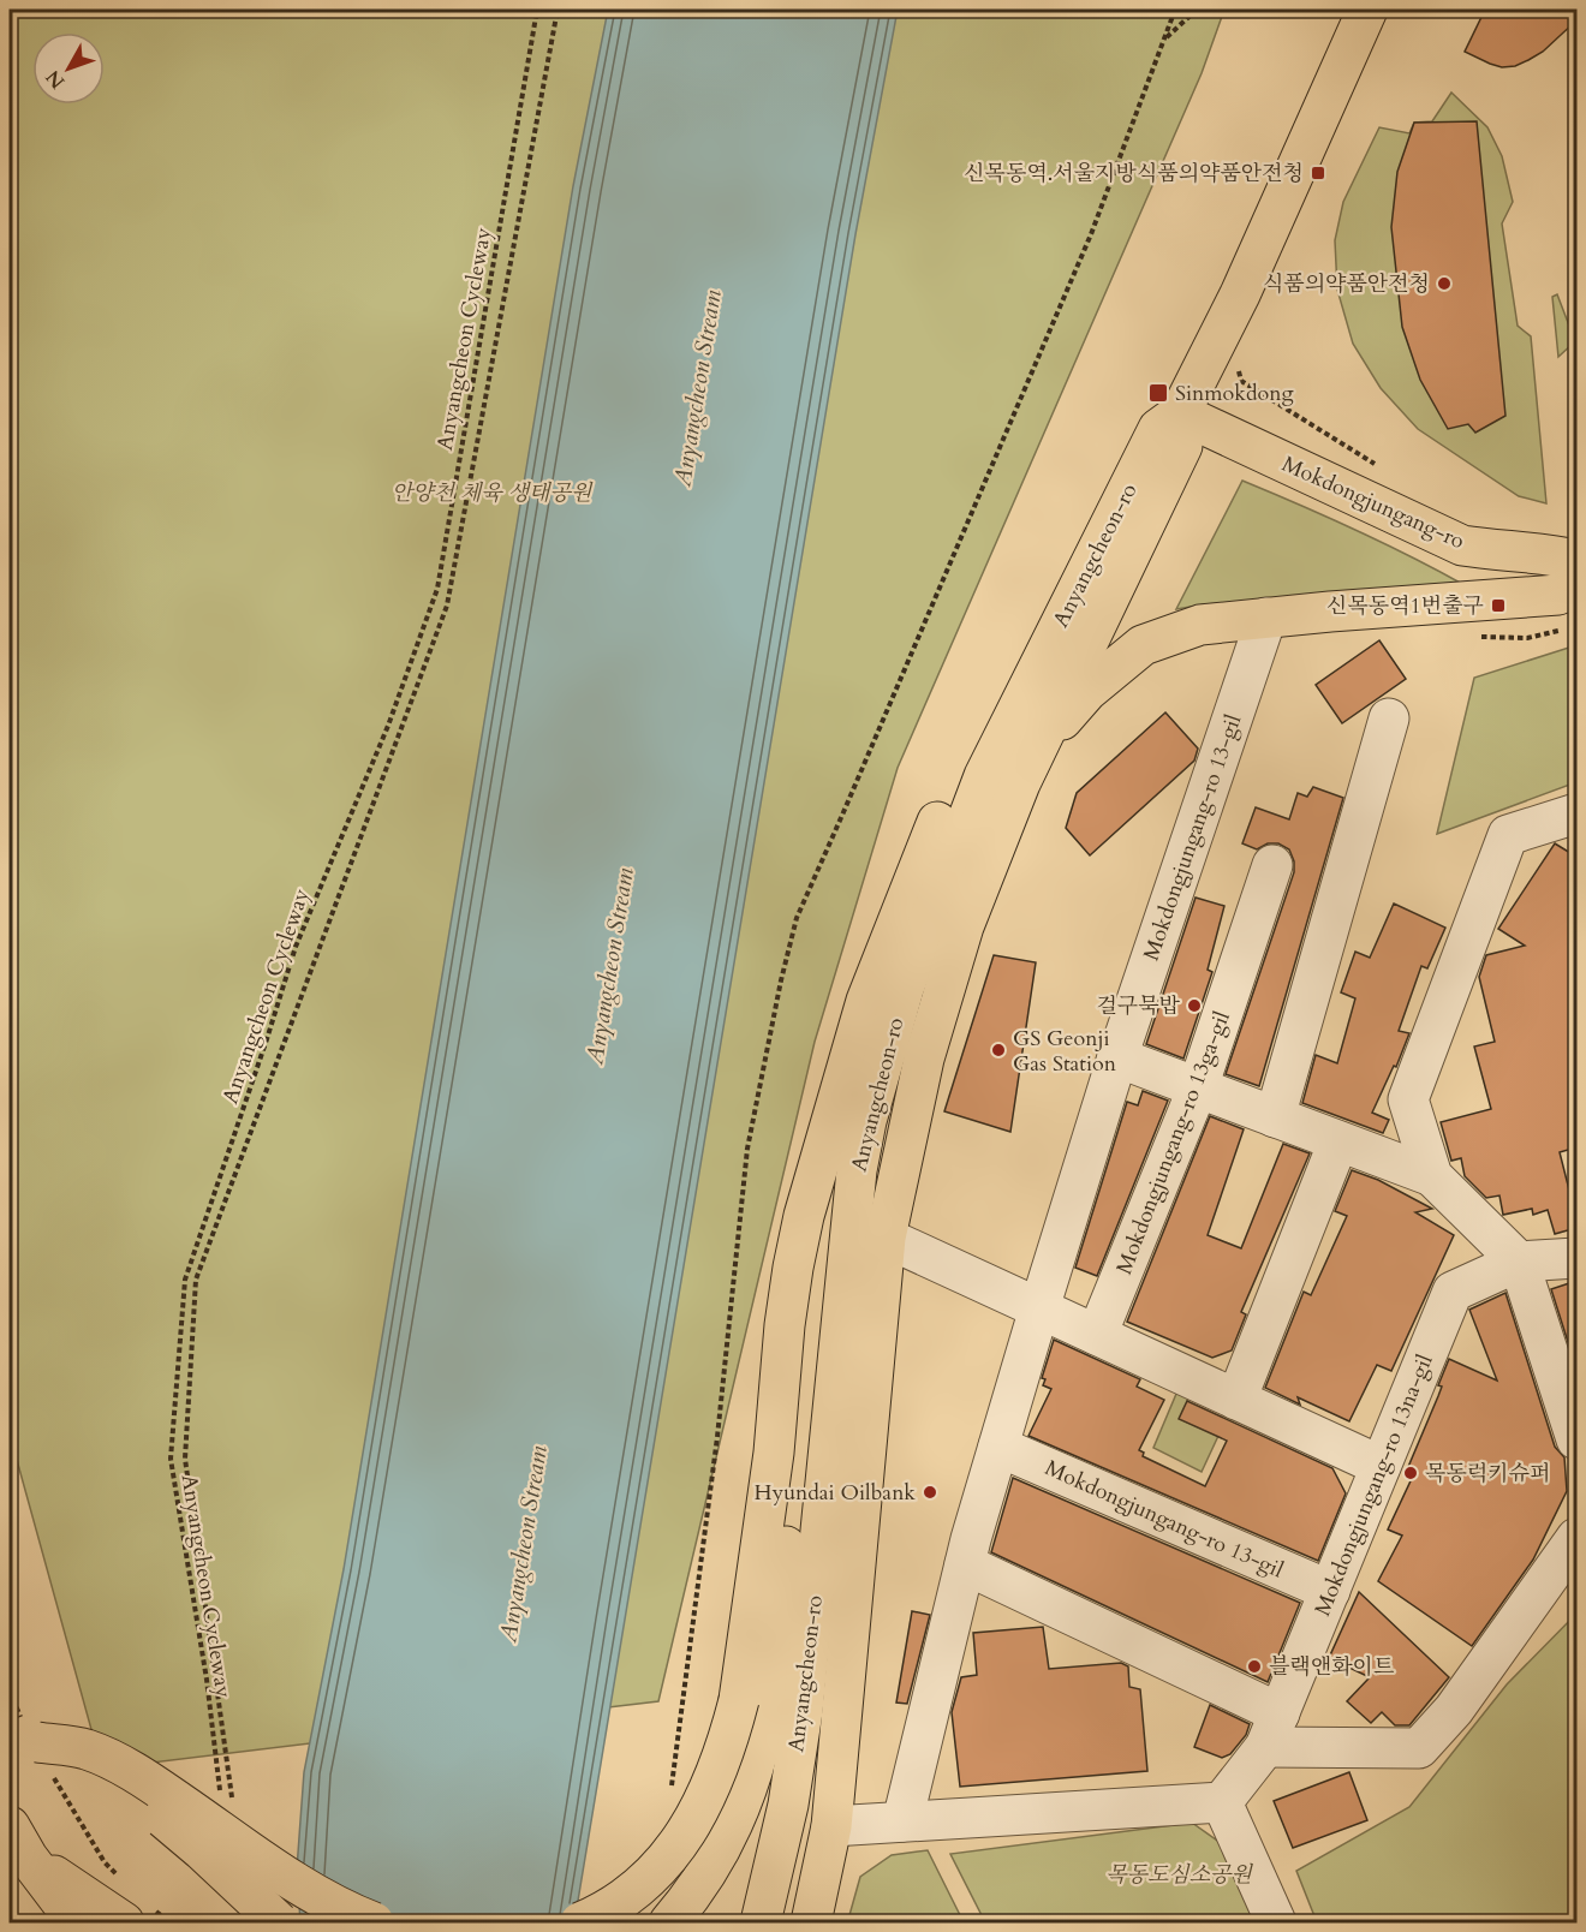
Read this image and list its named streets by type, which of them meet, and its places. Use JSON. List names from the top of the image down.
{
  "streets": {
    "main road": ["Mokdongjungang-ro", "Anyangcheon-ro"],
    "street": ["Mokdongjungang-ro 13-gil", "Mokdongjungang-ro 13ga-gil", "Mokdongjungang-ro 13na-gil"],
    "path": ["Anyangcheon Cycleway"]
  },
  "crossings": [
    ["Mokdongjungang-ro", "Anyangcheon-ro"],
    ["Mokdongjungang-ro 13-gil", "Mokdongjungang-ro 13na-gil"]
  ],
  "water": ["Anyangcheon Stream"],
  "parks": ["안양천 체육 생태공원", "목동도심소공원"],
  "places": {
    "transit": ["신목동역.서울지방식품의약품안전청", "Sinmokdong", "신목동역1번출구"],
    "other": [
      "식품의약품안전청",
      "걸구묵밥",
      "GS Geonji Gas Station",
      "목동럭키슈퍼",
      "Hyundai Oilbank",
      "블랙앤화이트"
    ]
  },
  "north": "bottom left"
}
